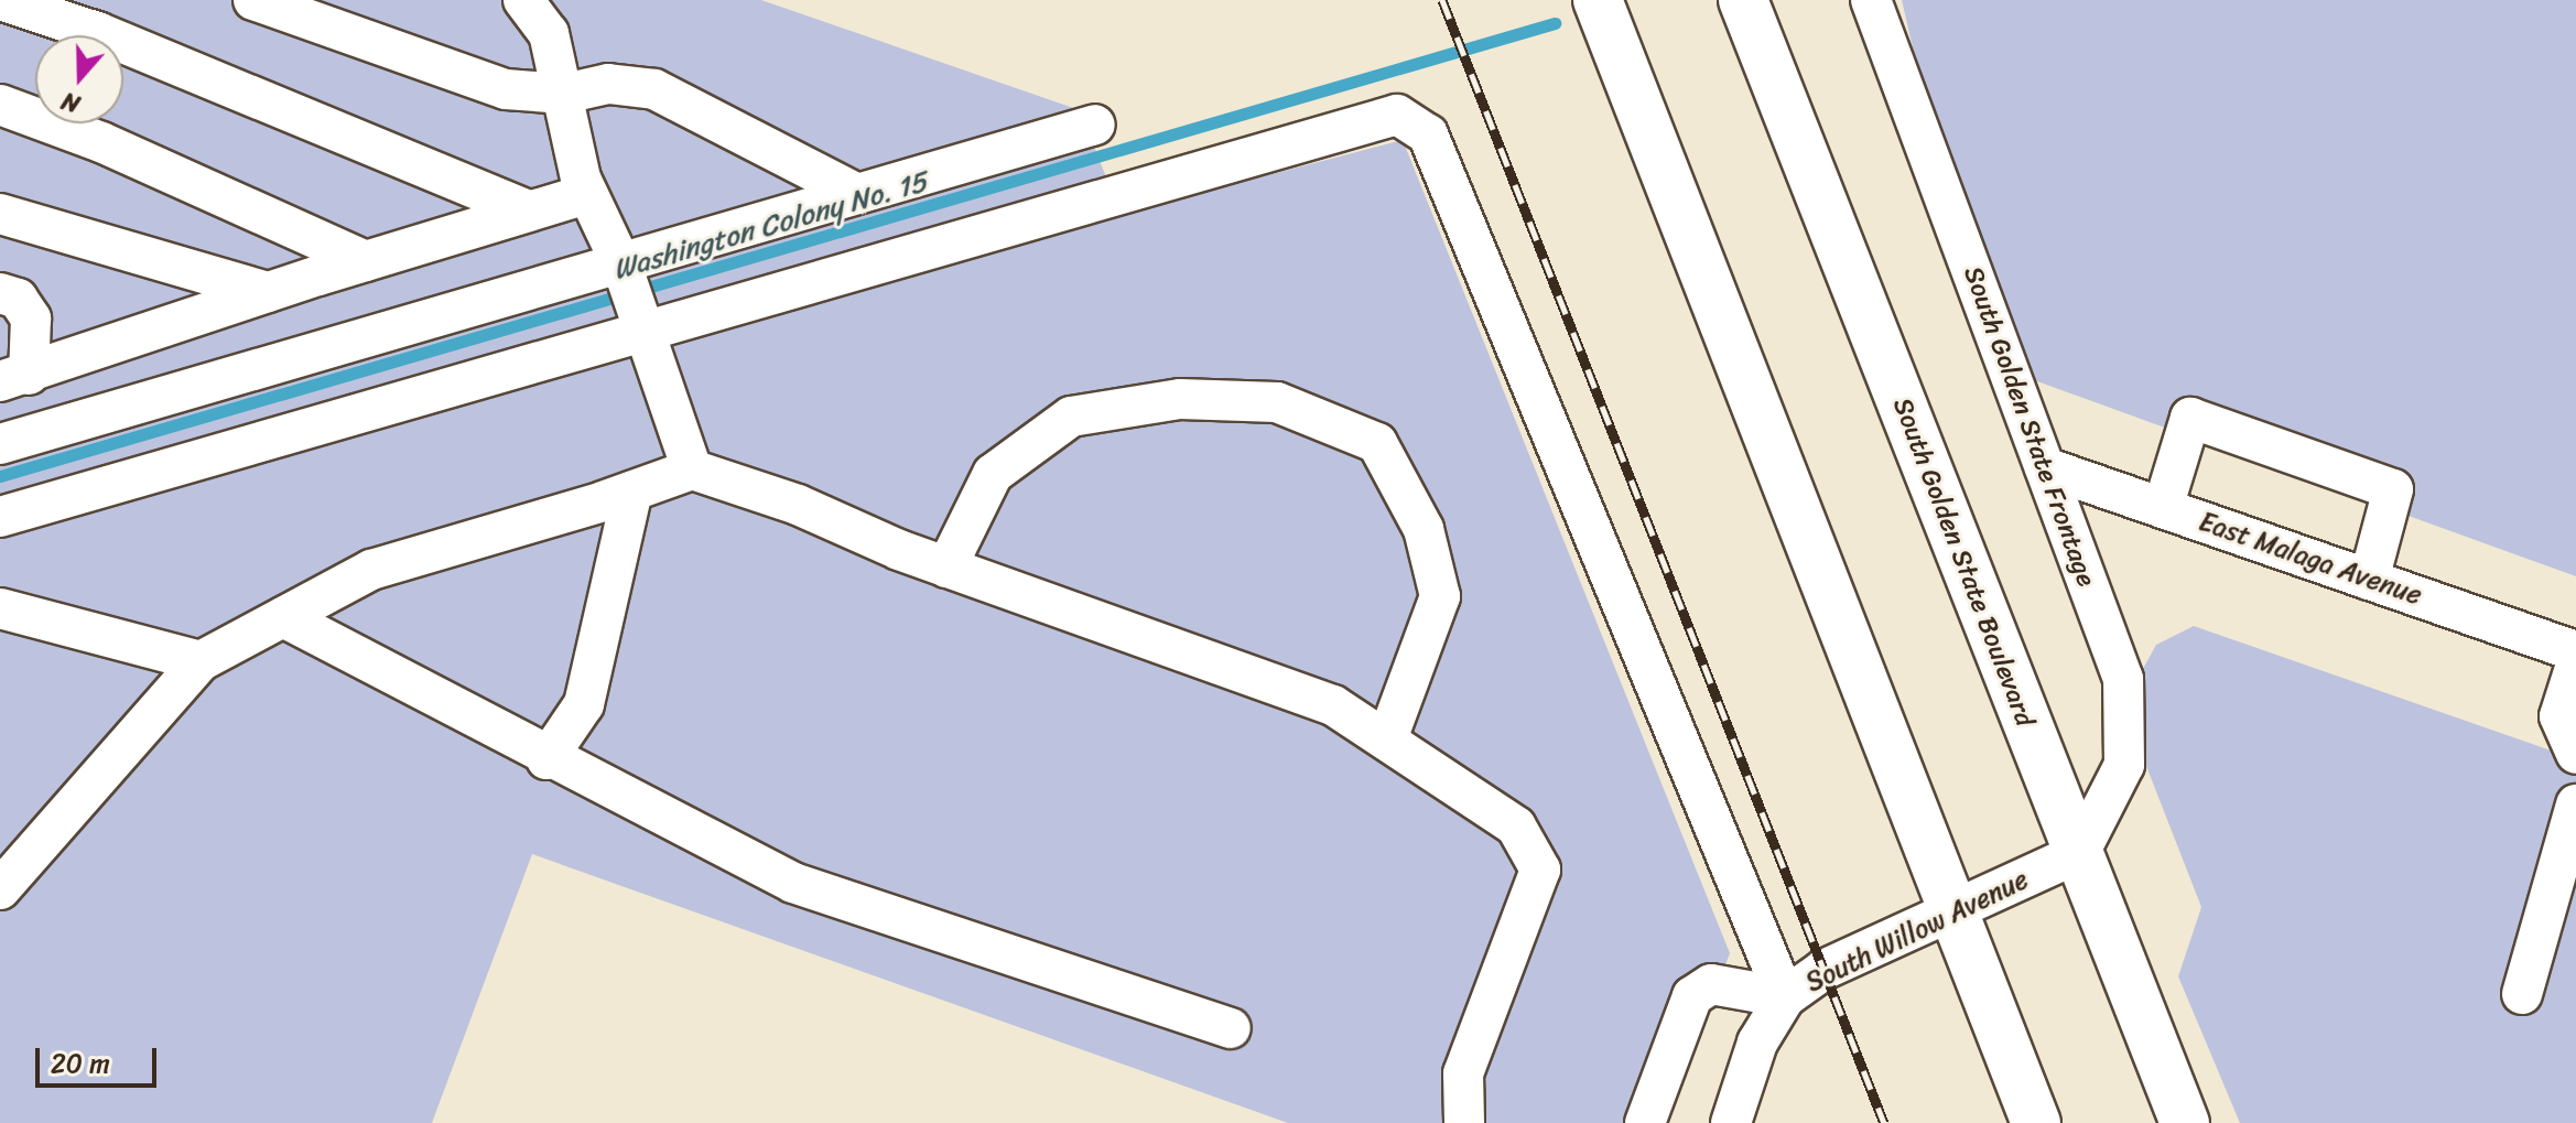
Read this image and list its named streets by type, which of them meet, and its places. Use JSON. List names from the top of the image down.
{
  "streets": {
    "main road": ["South Golden State Boulevard"],
    "street": ["South Golden State Frontage", "East Malaga Avenue", "South Willow Avenue"]
  },
  "crossings": [
    ["South Golden State Frontage", "East Malaga Avenue"],
    ["South Golden State Frontage", "South Golden State Boulevard"],
    ["South Golden State Frontage", "South Willow Avenue"],
    ["South Golden State Boulevard", "South Willow Avenue"]
  ],
  "water": ["Washington Colony No. 15"],
  "scale_bar": "20 m",
  "north": "bottom"
}
